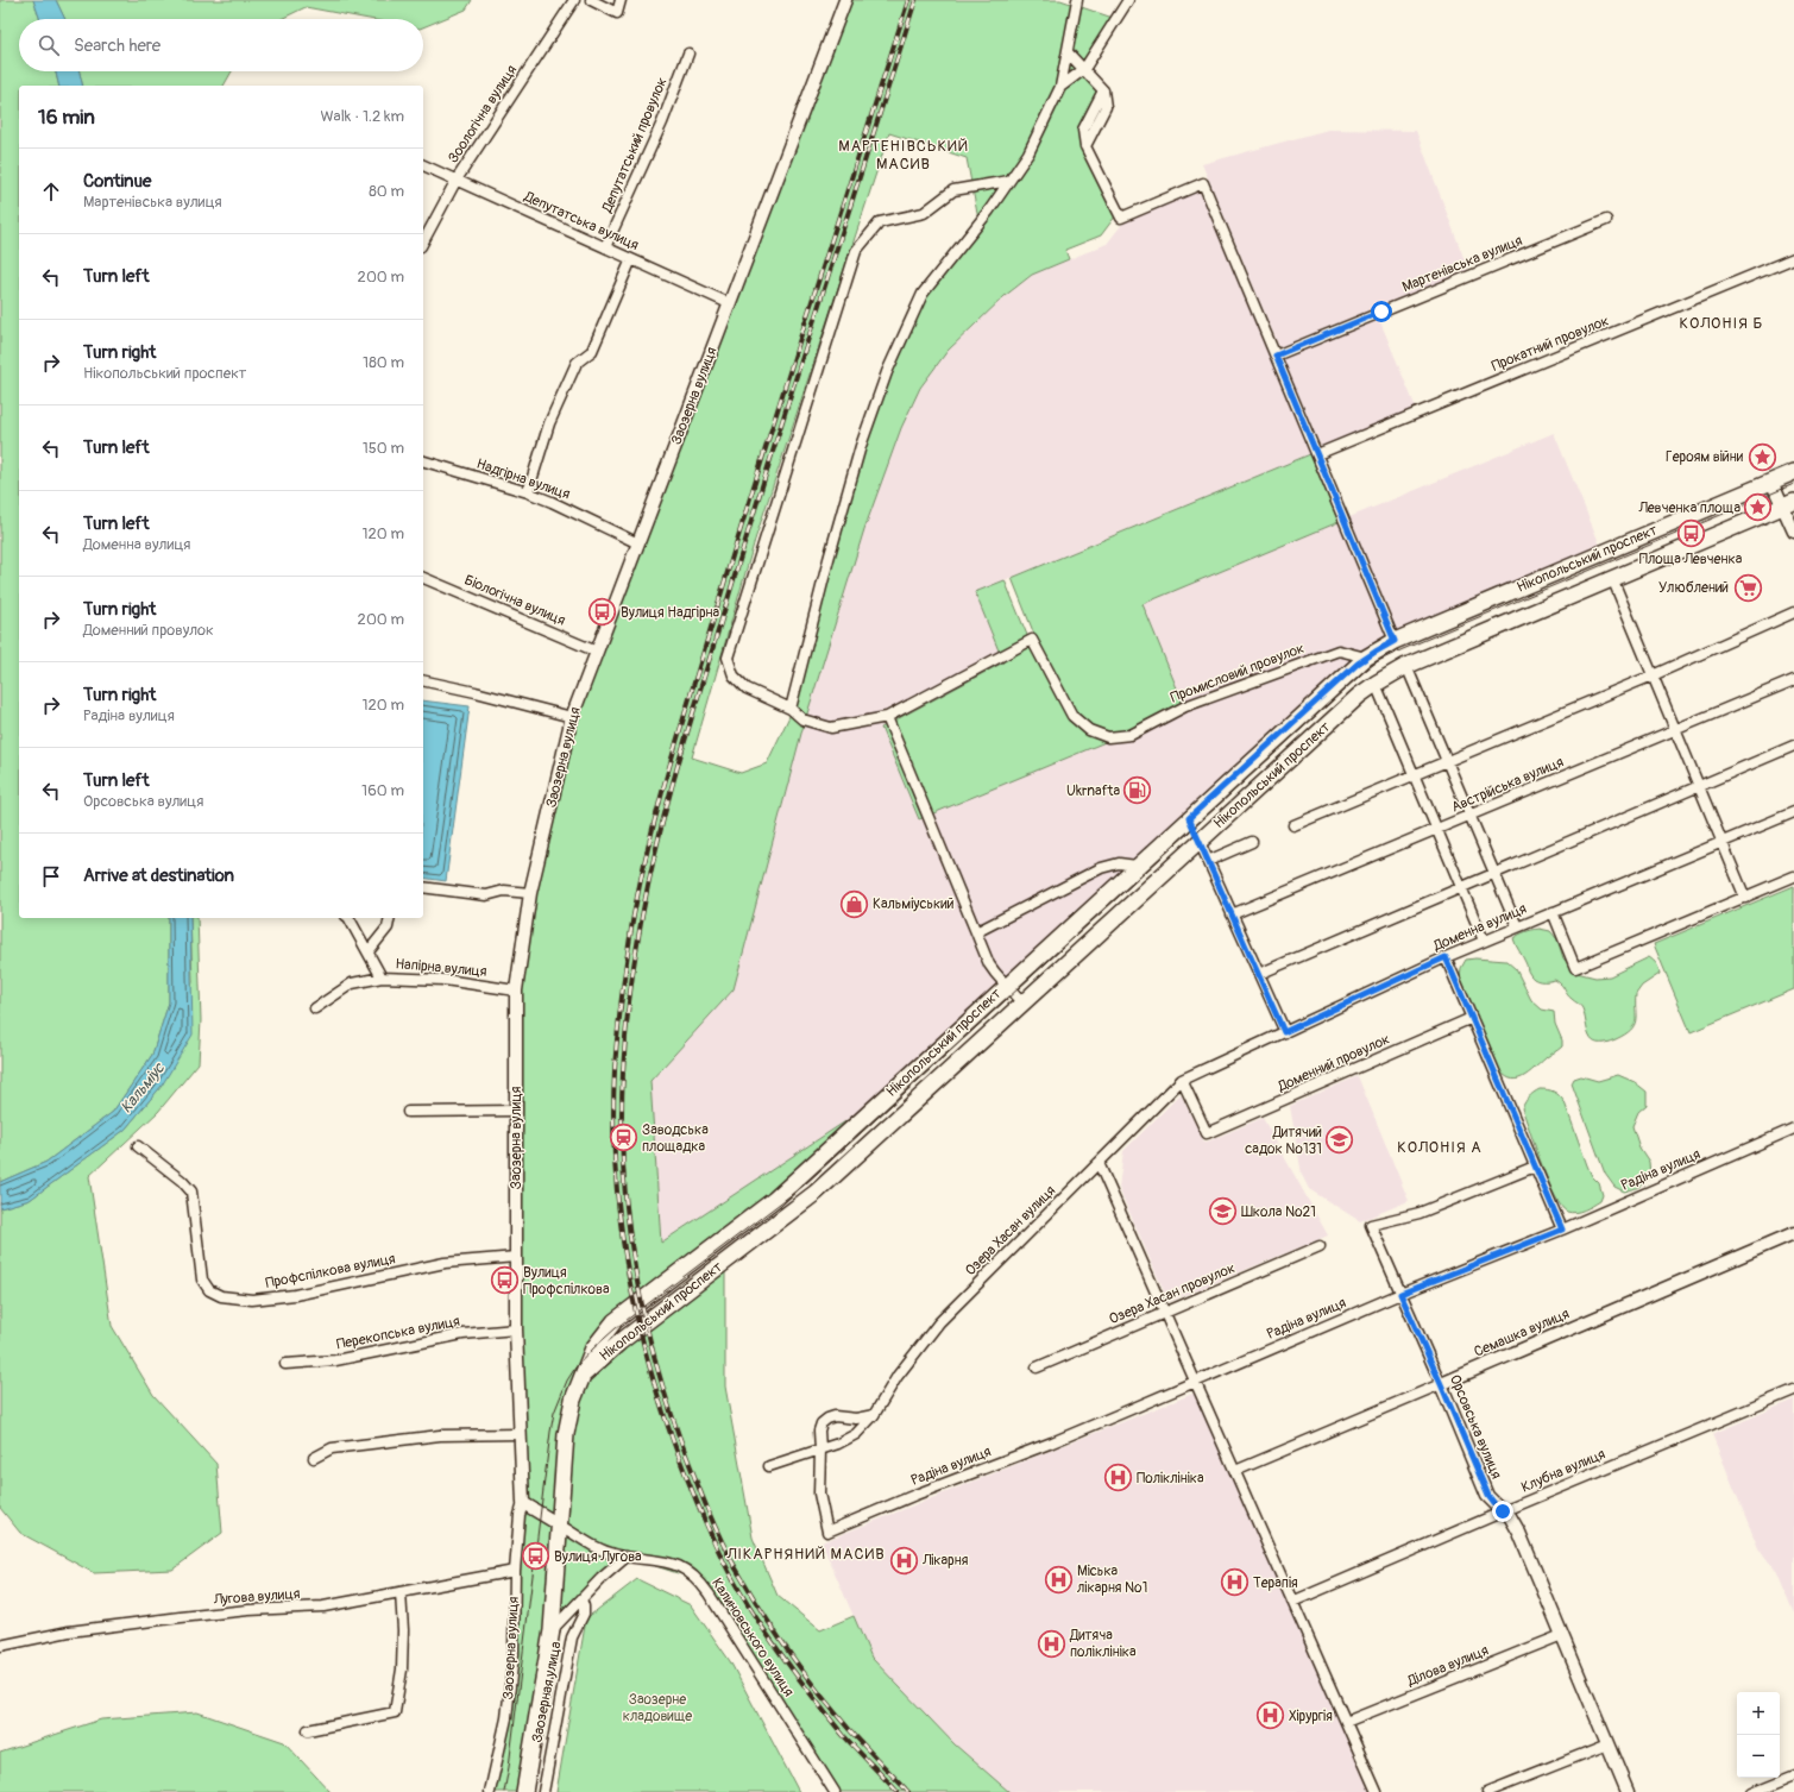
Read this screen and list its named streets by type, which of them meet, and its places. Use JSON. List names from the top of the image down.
{
  "streets": {
    "main road": ["Нікопольський проспект"],
    "street": [
      "Зоологічна вулиця",
      "Депутатський провулок",
      "Депутатська вулиця",
      "Мартенівська вулиця",
      "Прокатний провулок",
      "Заозерна вулиця",
      "Надгірна вулиця",
      "Біологічна вулиця",
      "Промисловий провулок",
      "Австрійська вулиця",
      "Доменна вулиця",
      "Напірна вулиця",
      "Доменний провулок",
      "Радіна вулиця",
      "Озера Хасан вулиця",
      "Профспілкова вулиця",
      "Озера Хасан провулок",
      "Перекопська вулиця",
      "Семашка вулиця",
      "Орсовська вулиця",
      "Клубна вулиця",
      "Лугова вулиця",
      "Калиновського вулиця",
      "Ділова вулиця",
      "Заозерная улица"
    ]
  },
  "crossings": [
    ["Зоологічна вулиця", "Депутатська вулиця"],
    ["Депутатський провулок", "Депутатська вулиця"],
    ["Депутатська вулиця", "Заозерна вулиця"],
    ["Заозерна вулиця", "Надгірна вулиця"],
    ["Заозерна вулиця", "Біологічна вулиця"],
    ["Заозерна вулиця", "Напірна вулиця"],
    ["Заозерна вулиця", "Профспілкова вулиця"],
    ["Заозерна вулиця", "Перекопська вулиця"],
    ["Заозерна вулиця", "Лугова вулиця"],
    ["Нікопольський проспект", "Промисловий провулок"],
    ["Доменна вулиця", "Доменний провулок"],
    ["Доменна вулиця", "Озера Хасан вулиця"],
    ["Доменний провулок", "Озера Хасан вулиця"],
    ["Радіна вулиця", "Озера Хасан вулиця"],
    ["Радіна вулиця", "Орсовська вулиця"],
    ["Семашка вулиця", "Орсовська вулиця"],
    ["Орсовська вулиця", "Клубна вулиця"],
    ["Орсовська вулиця", "Ділова вулиця"]
  ],
  "districts": [
    "МАРТЕНІВСЬКИЙ МАСИВ",
    "КОЛОНІЯ Б",
    "КОЛОНІЯ А",
    "ЛІКАРНЯНИЙ МАСИВ"
  ],
  "water": ["Кальміус"],
  "parks": ["Заозерне кладовище"],
  "places": {
    "place": ["Героям війни", "Левченка площа"],
    "bus stop": [
      "Площа Левченка",
      "Вулиця Надгірна",
      "Вулиця Профспілкова",
      "Вулиця Лугова"
    ],
    "supermarket": ["Улюблений"],
    "fuel station": ["Ukrnafta"],
    "shop": ["Кальміуський"],
    "station": ["Заводська площадка"],
    "school or university": ["Дитячий садок №131", "Школа №21"],
    "hospital": [
      "Поліклініка",
      "Лікарня",
      "Міська лікарня №1",
      "Терапія",
      "Дитяча поліклініка",
      "Хірургія"
    ]
  },
  "page": {
    "search": "Search here",
    "heading": ["16 min", "Walk · 1.2 km"],
    "list": [
      ["Continue", "Мартенівська вулиця", "80 m"],
      ["Turn left", "200 m"],
      ["Turn right", "Нікопольський проспект", "180 m"],
      ["Turn left", "150 m"],
      ["Turn left", "Доменна вулиця", "120 m"],
      ["Turn right", "Доменний провулок", "200 m"],
      ["Turn right", "Радіна вулиця", "120 m"],
      ["Turn left", "Орсовська вулиця", "160 m"],
      "Arrive at destination"
    ],
    "map_buttons": ["+", "−"]
  }
}
